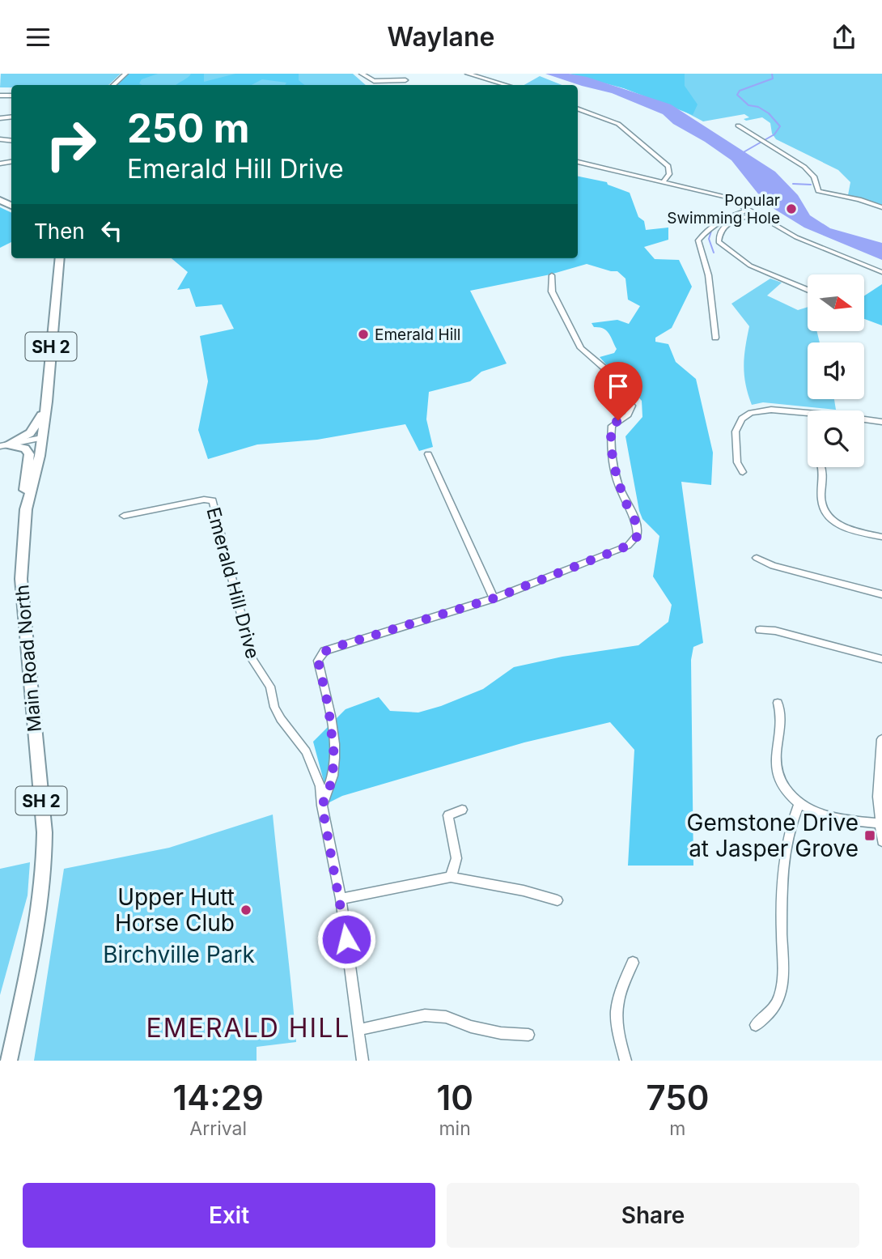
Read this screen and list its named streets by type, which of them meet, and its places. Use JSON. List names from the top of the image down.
{
  "streets": {
    "highway": ["SH 2", "Main Road North"],
    "street": ["Emerald Hill Drive"]
  },
  "districts": ["EMERALD HILL"],
  "parks": ["Birchville Park"],
  "places": {
    "other": ["Popular Swimming Hole", "Emerald Hill", "Upper Hutt Horse Club"],
    "transit": ["Gemstone Drive at Jasper Grove"]
  },
  "north": "right",
  "page": {
    "header": "Waylane",
    "turn": ["250 m", "Emerald Hill Drive"],
    "then": "Then",
    "eta": [
      "14:29",
      "Arrival",
      "10",
      "min",
      "750",
      "m"
    ],
    "buttons": ["Exit", "Share"]
  }
}
